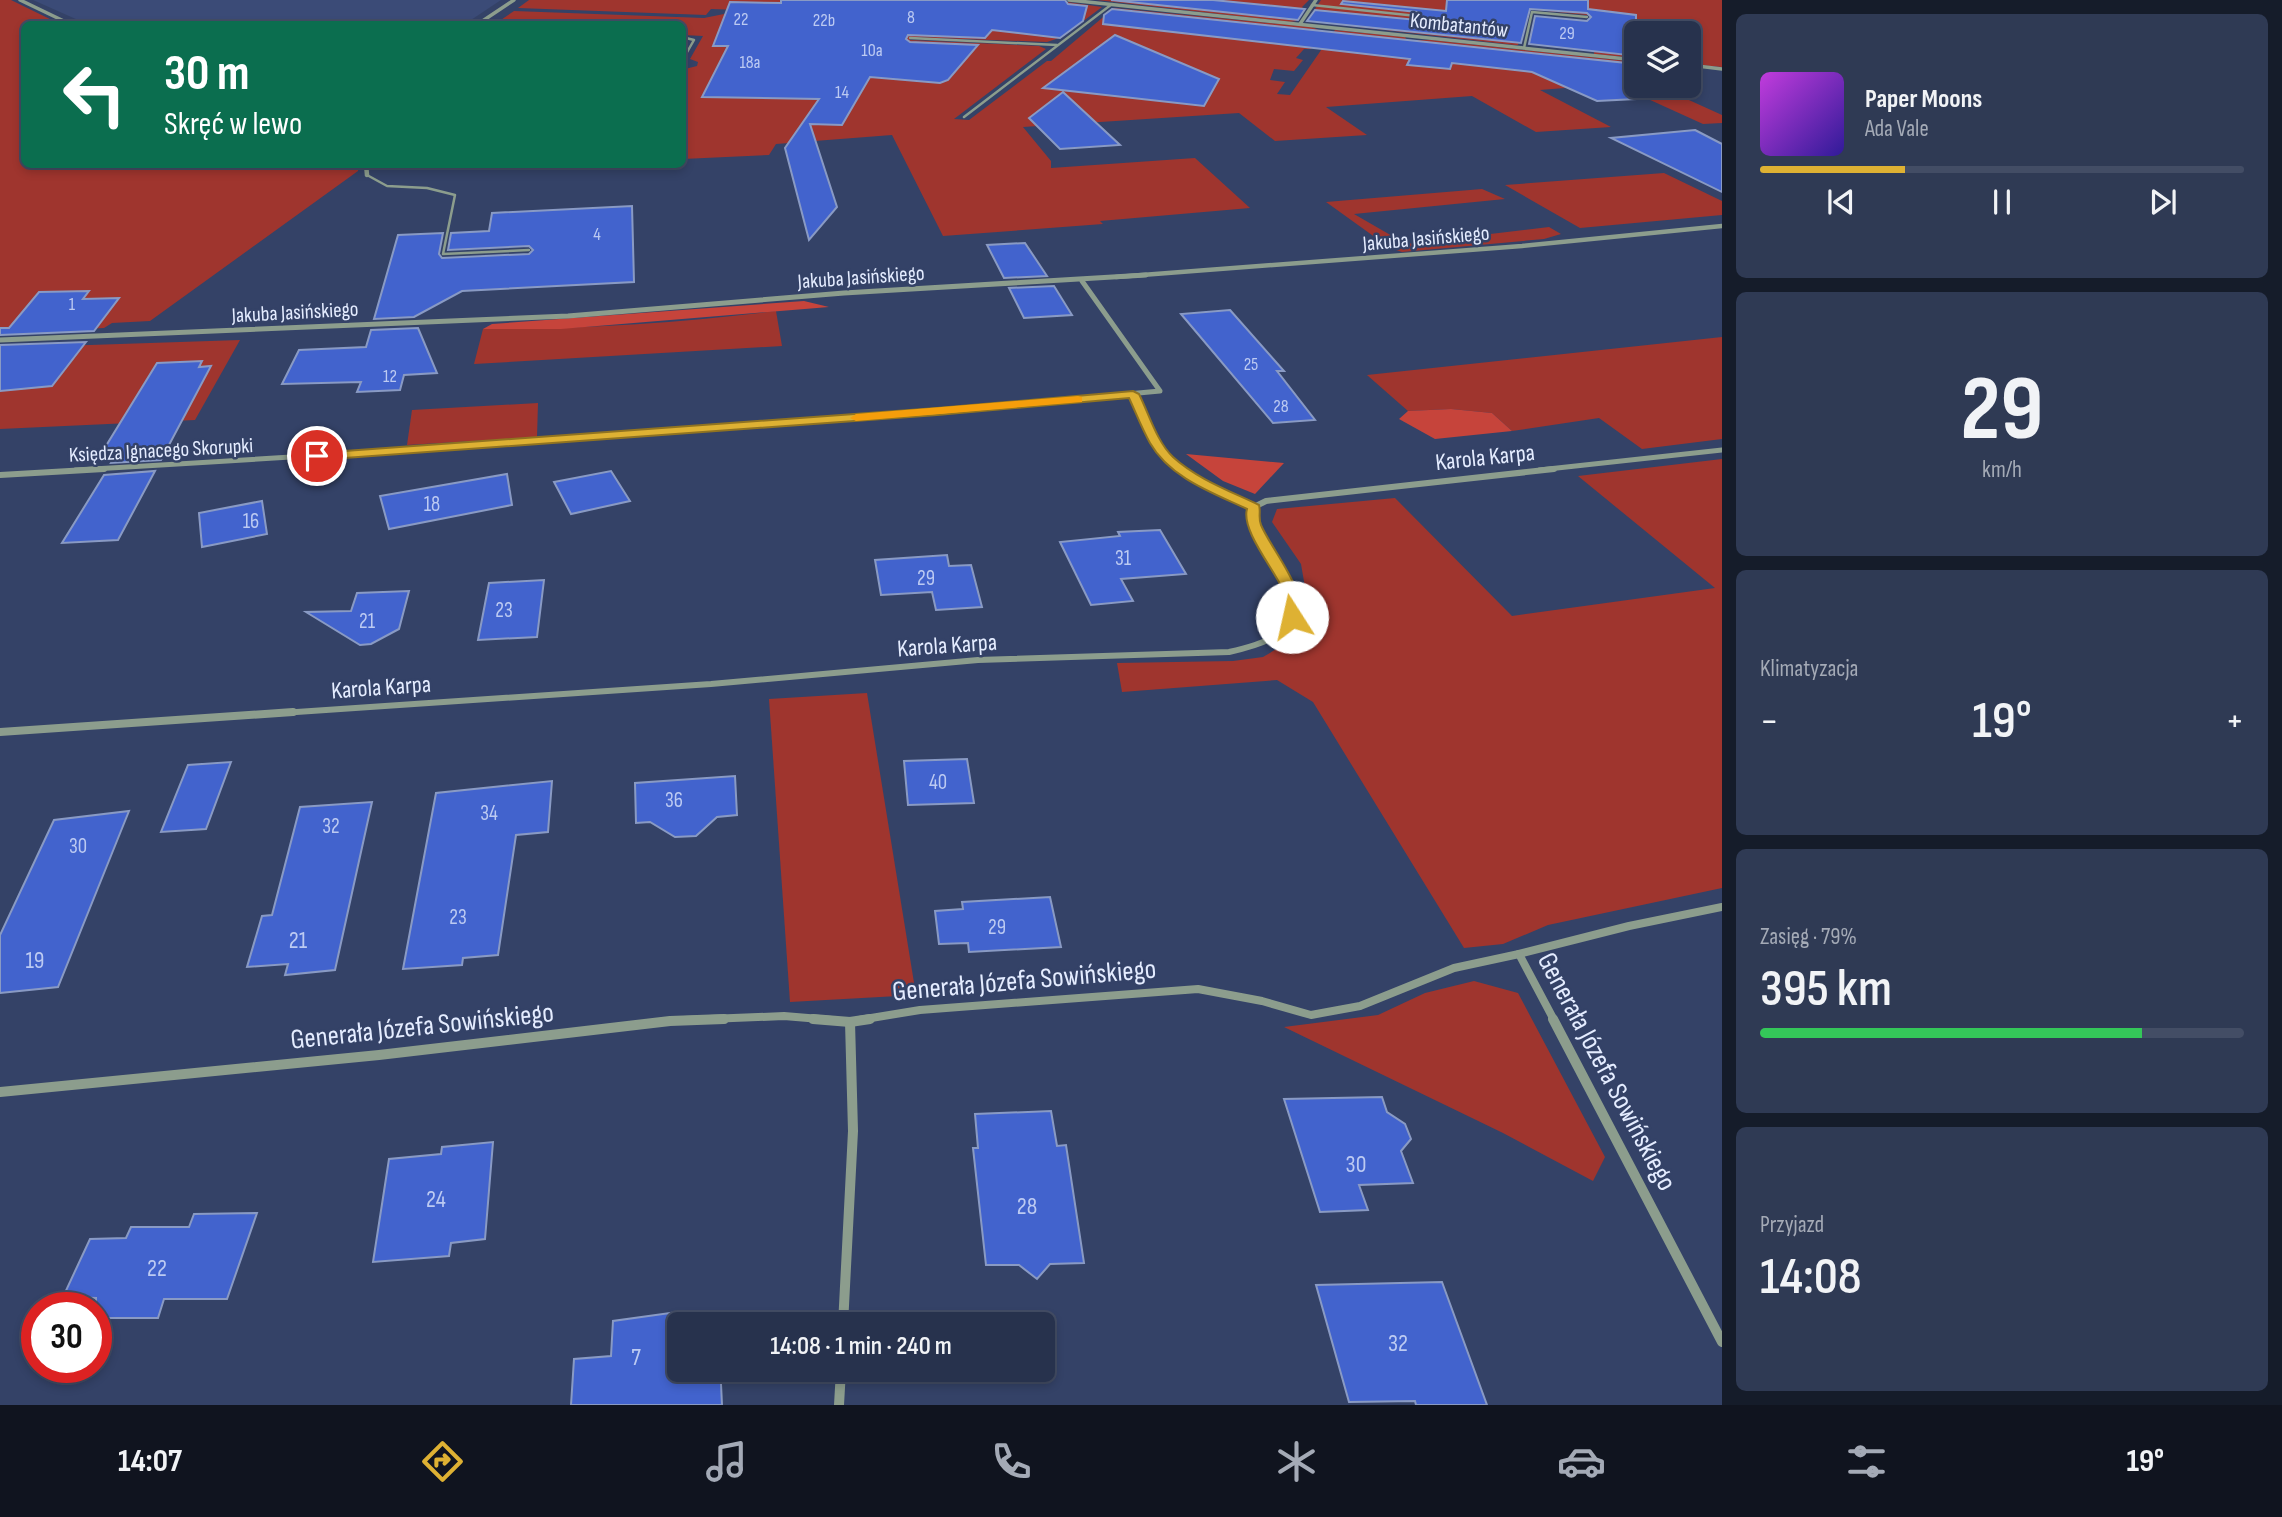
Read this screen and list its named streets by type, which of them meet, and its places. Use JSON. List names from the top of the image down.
{
  "streets": {
    "street": [
      "Kombatantów",
      "Jakuba Jasińskiego",
      "Księdza Ignacego Skorupki",
      "Karola Karpa",
      "Generała Józefa Sowińskiego"
    ]
  },
  "crossings": [
    ["Jakuba Jasińskiego", "Księdza Ignacego Skorupki"]
  ],
  "house_numbers": [
    "8",
    "22",
    "22b",
    "29",
    "10a",
    "18a",
    "14",
    "4",
    "1",
    "25",
    "12",
    "28",
    "18",
    "16",
    "31",
    "29",
    "23",
    "21",
    "40",
    "36",
    "34",
    "32",
    "30",
    "23",
    "29",
    "21",
    "19",
    "30",
    "24",
    "28",
    "22",
    "32",
    "7"
  ],
  "page": {
    "turn": ["30 m", "Skręć w lewo"],
    "song": ["Paper Moons", "Ada Vale"],
    "tile": [
      ["29", "km/h"],
      "Klimatyzacja",
      ["Zasięg · 79%", "395 km"],
      ["Przyjazd", "14:08"]
    ],
    "heat": ["−", "19°", "+"],
    "limit": "30",
    "trip": "14:08 · 1 min · 240 m",
    "tabs": ["14:07", "19°"]
  }
}
